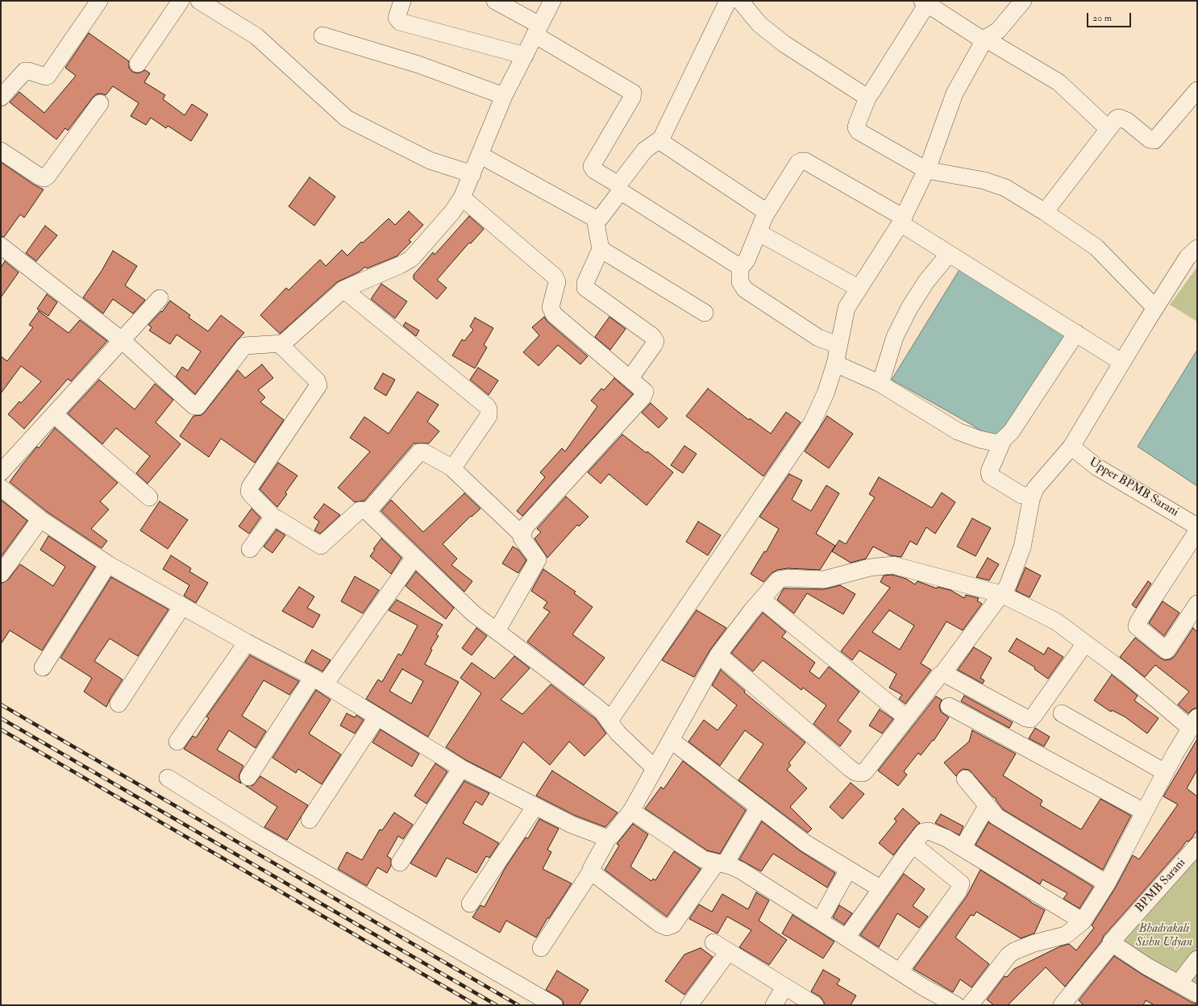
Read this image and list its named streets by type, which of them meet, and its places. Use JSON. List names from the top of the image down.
{
  "streets": {
    "street": ["Upper BPMB Sarani", "BPMB Sarani"]
  },
  "parks": ["Bhadrakali Sishu Udyan"],
  "scale_bar": "20 m"
}
